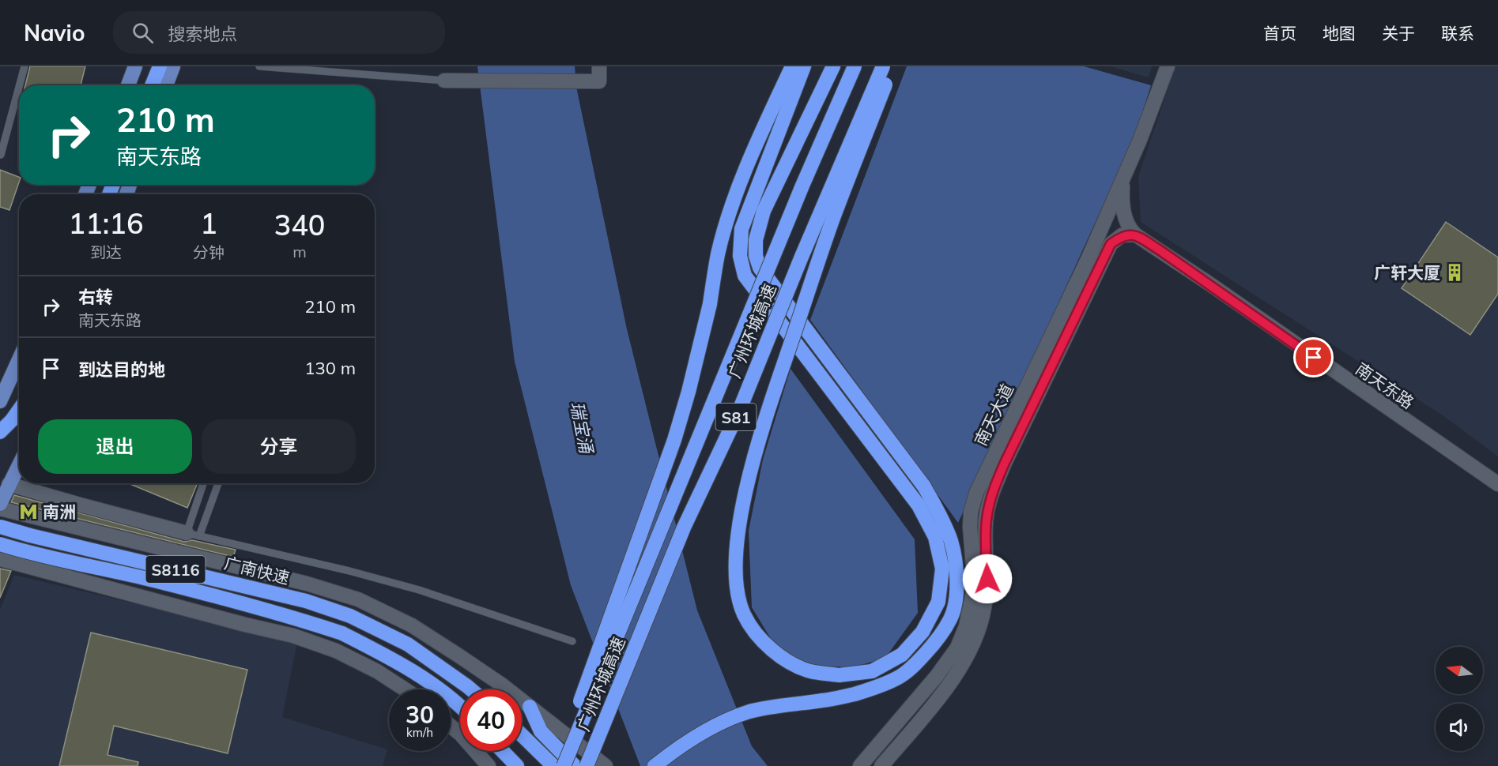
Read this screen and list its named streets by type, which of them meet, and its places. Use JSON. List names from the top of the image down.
{
  "streets": {
    "highway": [
      "广州环城高速",
      "S81",
      "S8116",
      "广南快速"
    ],
    "street": ["南天东路", "南天大道"]
  },
  "crossings": [
    ["南天东路", "南天大道"]
  ],
  "water": ["瑞宝涌"],
  "places": {
    "building": ["广轩大厦"],
    "metro station": ["南洲"]
  },
  "north": "left",
  "page": {
    "header": "Navio",
    "search": "搜索地点",
    "nav": [
      "首页",
      "地图",
      "关于",
      "联系"
    ],
    "turn": ["210 m", "南天东路"],
    "eta": [
      "11:16",
      "到达",
      "1",
      "分钟",
      "340",
      "m"
    ],
    "list": [
      {
        "name": "右转",
        "note": "南天东路",
        "value": "210 m"
      },
      {
        "name": "到达目的地",
        "value": "130 m"
      }
    ],
    "buttons": ["退出", "分享"],
    "speed": "30 km/h",
    "limit": "40"
  }
}
